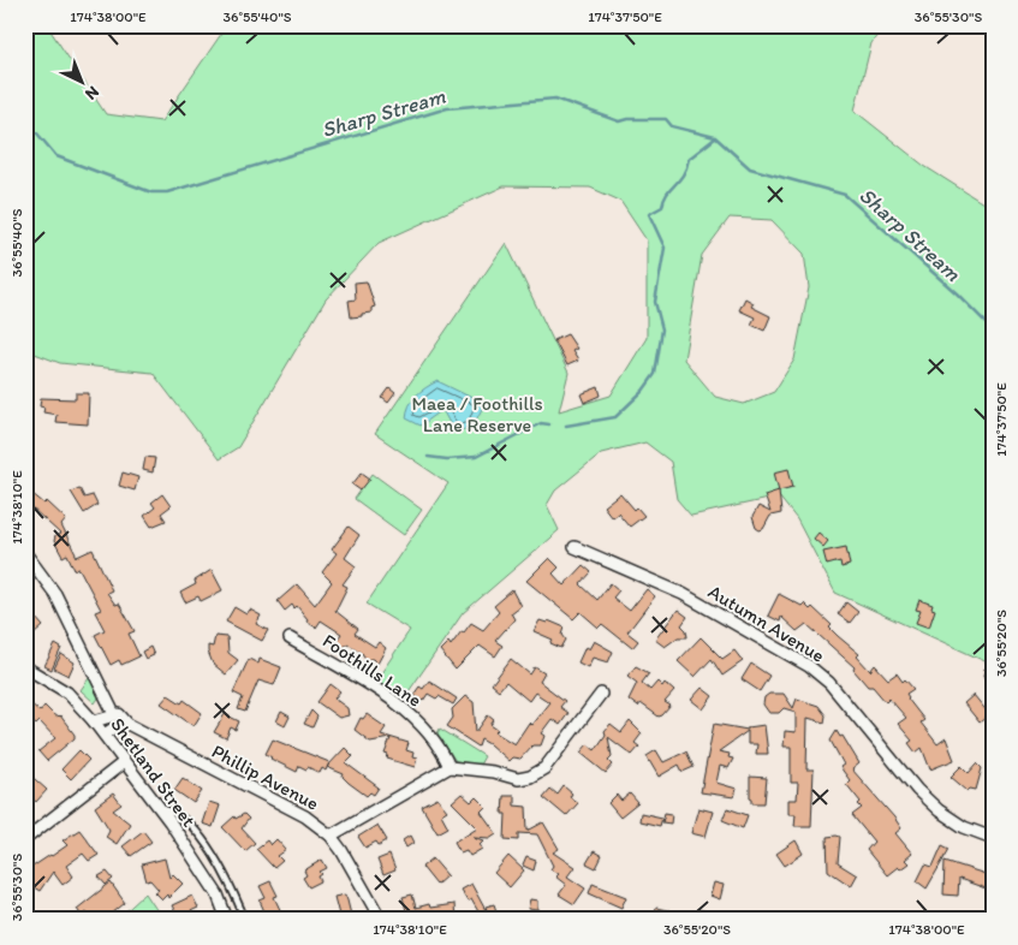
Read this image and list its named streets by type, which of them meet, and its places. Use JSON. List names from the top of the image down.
{
  "streets": {
    "street": [
      "Autumn Avenue",
      "Foothills Lane",
      "Shetland Street",
      "Phillip Avenue"
    ]
  },
  "water": ["Sharp Stream"],
  "parks": ["Maea / Foothills Lane Reserve"],
  "north": "bottom right",
  "coordinates": [
    "174°38'00\"E",
    "36°55'40\"S",
    "174°37'50\"E",
    "36°55'30\"S",
    "174°38'10\"E",
    "36°55'20\"S"
  ]
}
